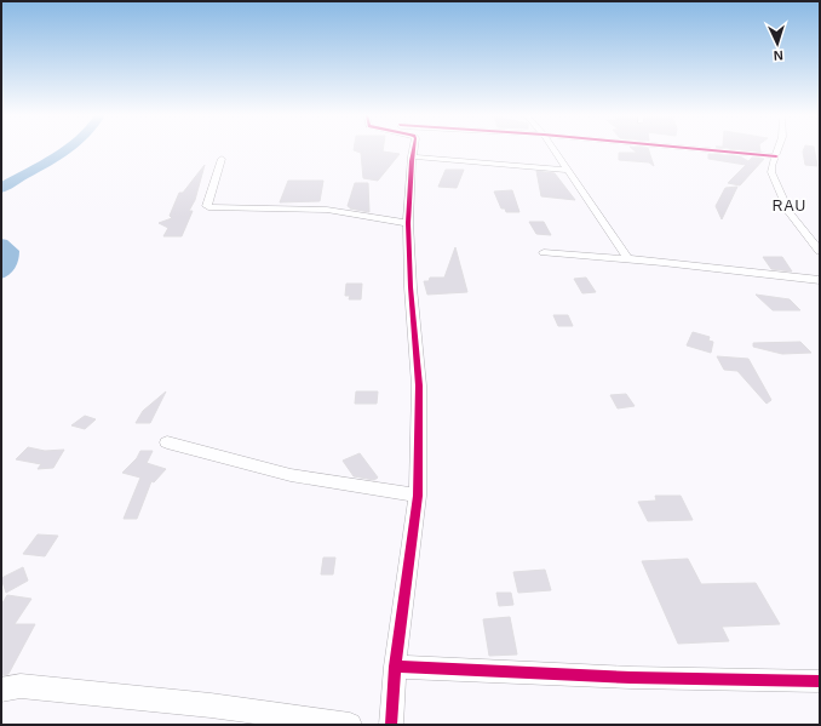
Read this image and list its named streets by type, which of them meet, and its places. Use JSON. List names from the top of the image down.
{
  "districts": ["RAU"],
  "north": "bottom"
}
